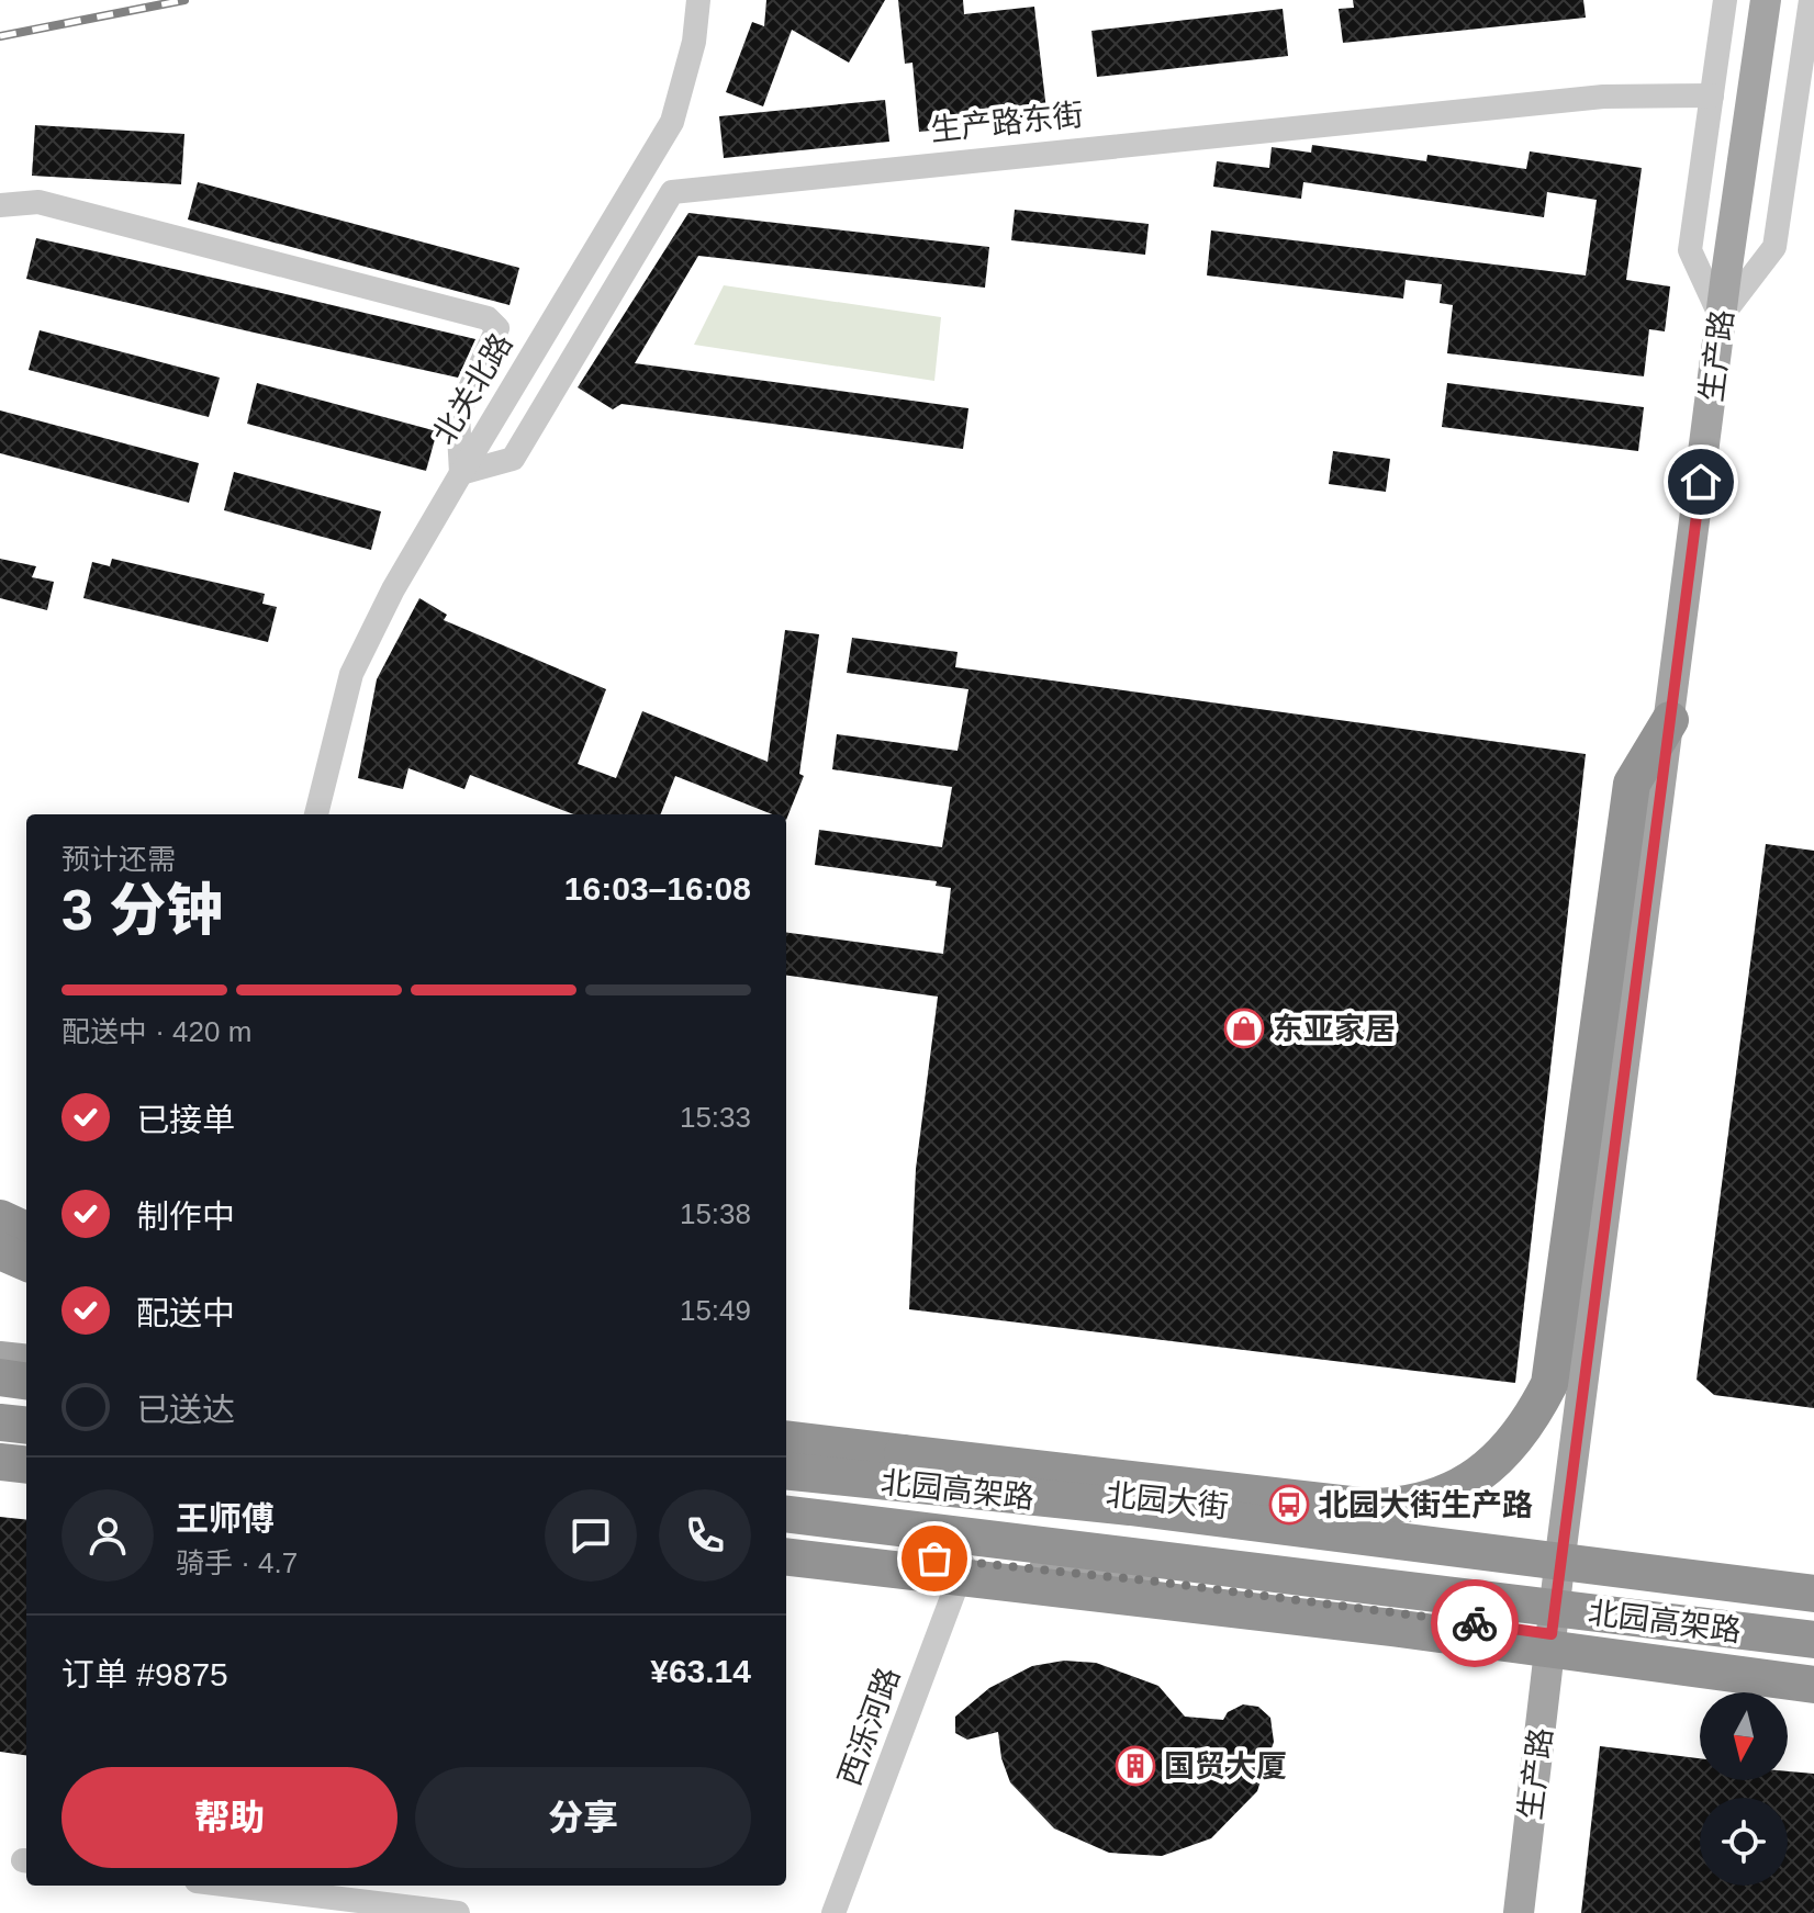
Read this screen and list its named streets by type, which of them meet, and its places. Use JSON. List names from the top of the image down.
{
  "streets": {
    "highway": ["北园高架路"],
    "main road": ["生产路", "北园大街"],
    "street": ["生产路东街", "北关北路", "西泺河路"]
  },
  "crossings": [
    ["生产路东街", "北关北路"],
    ["生产路", "北园大街"]
  ],
  "places": {
    "shop": ["东亚家居"],
    "bus stop": ["北园大街生产路"],
    "building": ["国贸大厦"]
  },
  "north": "bottom",
  "page": {
    "heading": ["3 分钟", "预计还需", "16:03–16:08"],
    "panel": [
      "王师傅",
      "骑手 · 4.7",
      "订单 #9875",
      "¥63.14"
    ],
    "bar": "配送中 · 420 m",
    "list": [
      ["已接单", "15:33"],
      ["制作中", "15:38"],
      ["配送中", "15:49"],
      "已送达"
    ],
    "buttons": ["帮助", "分享"]
  }
}
